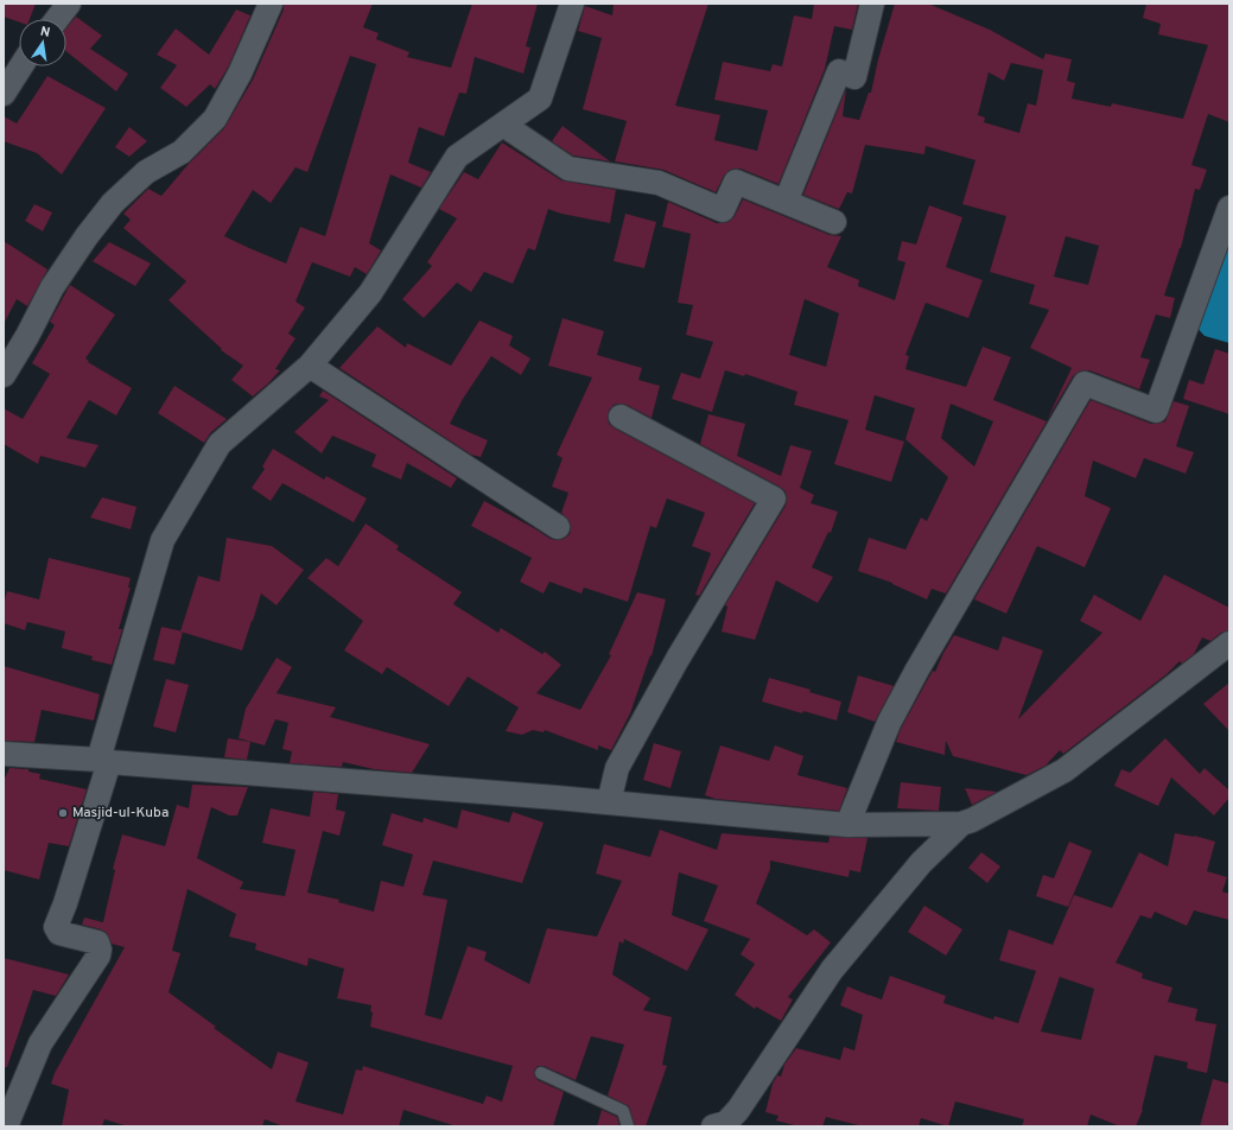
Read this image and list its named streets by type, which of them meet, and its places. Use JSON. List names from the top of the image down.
{
  "places": ["Masjid-ul-Kuba"],
  "north": "top"
}
